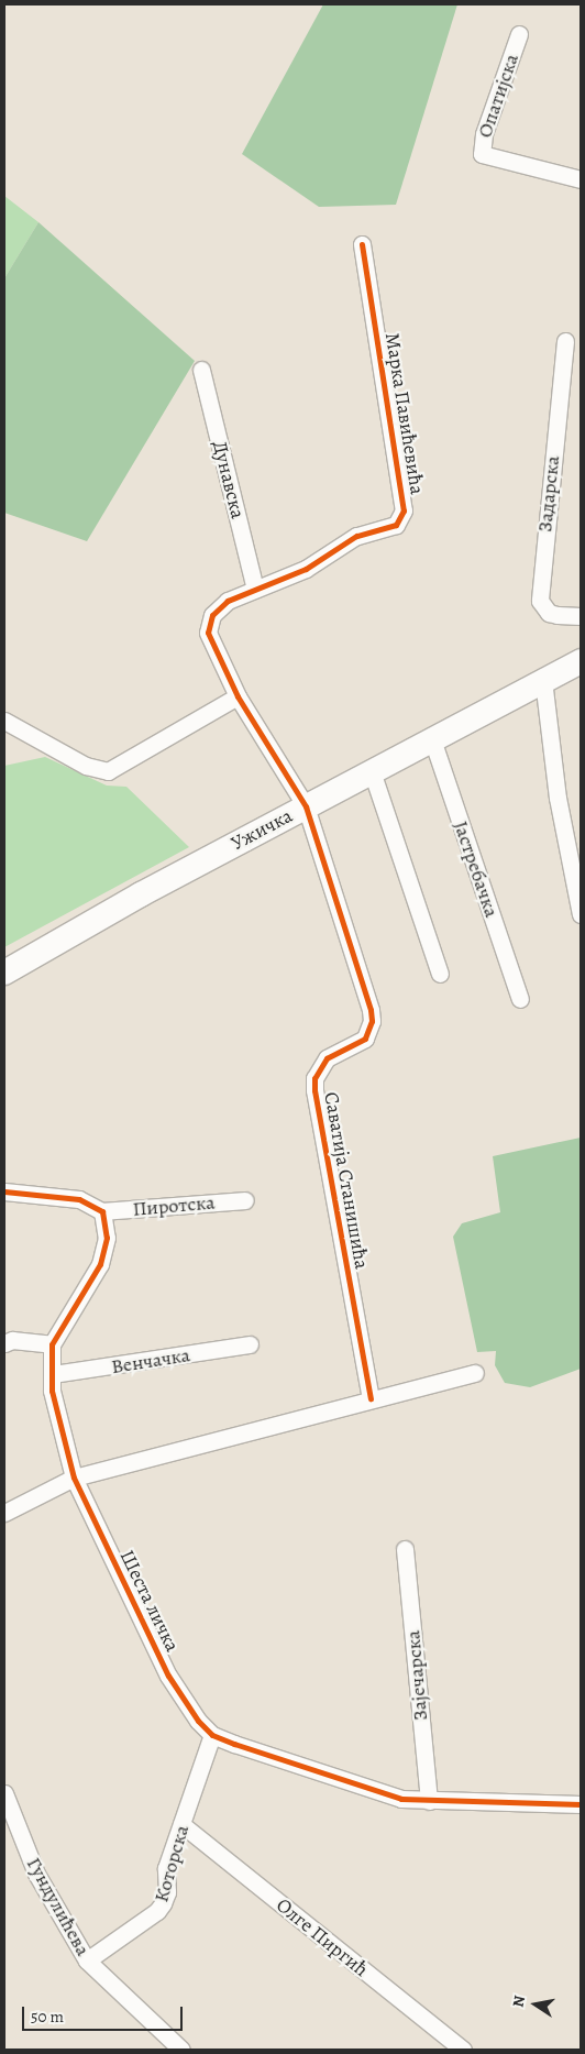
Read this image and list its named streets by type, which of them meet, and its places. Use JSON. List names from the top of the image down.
{
  "streets": {
    "main road": ["Ужичка"],
    "street": [
      "Опатијска",
      "Марка Павићевића",
      "Дунавска",
      "Задарска",
      "Јастребачка",
      "Саватија Станишића",
      "Пиротска",
      "Венчачка",
      "Шеста личка",
      "Зајечарска",
      "Которска",
      "Гундулићева",
      "Олге Пиргић"
    ]
  },
  "crossings": [
    ["Марка Павићевића", "Дунавска"],
    ["Марка Павићевића", "Ужичка"],
    ["Марка Павићевића", "Саватија Станишића"],
    ["Ужичка", "Јастребачка"],
    ["Ужичка", "Саватија Станишића"],
    ["Венчачка", "Шеста личка"],
    ["Шеста личка", "Зајечарска"],
    ["Шеста личка", "Которска"],
    ["Которска", "Гундулићева"],
    ["Которска", "Олге Пиргић"]
  ],
  "scale_bar": "50 m",
  "north": "left"
}
